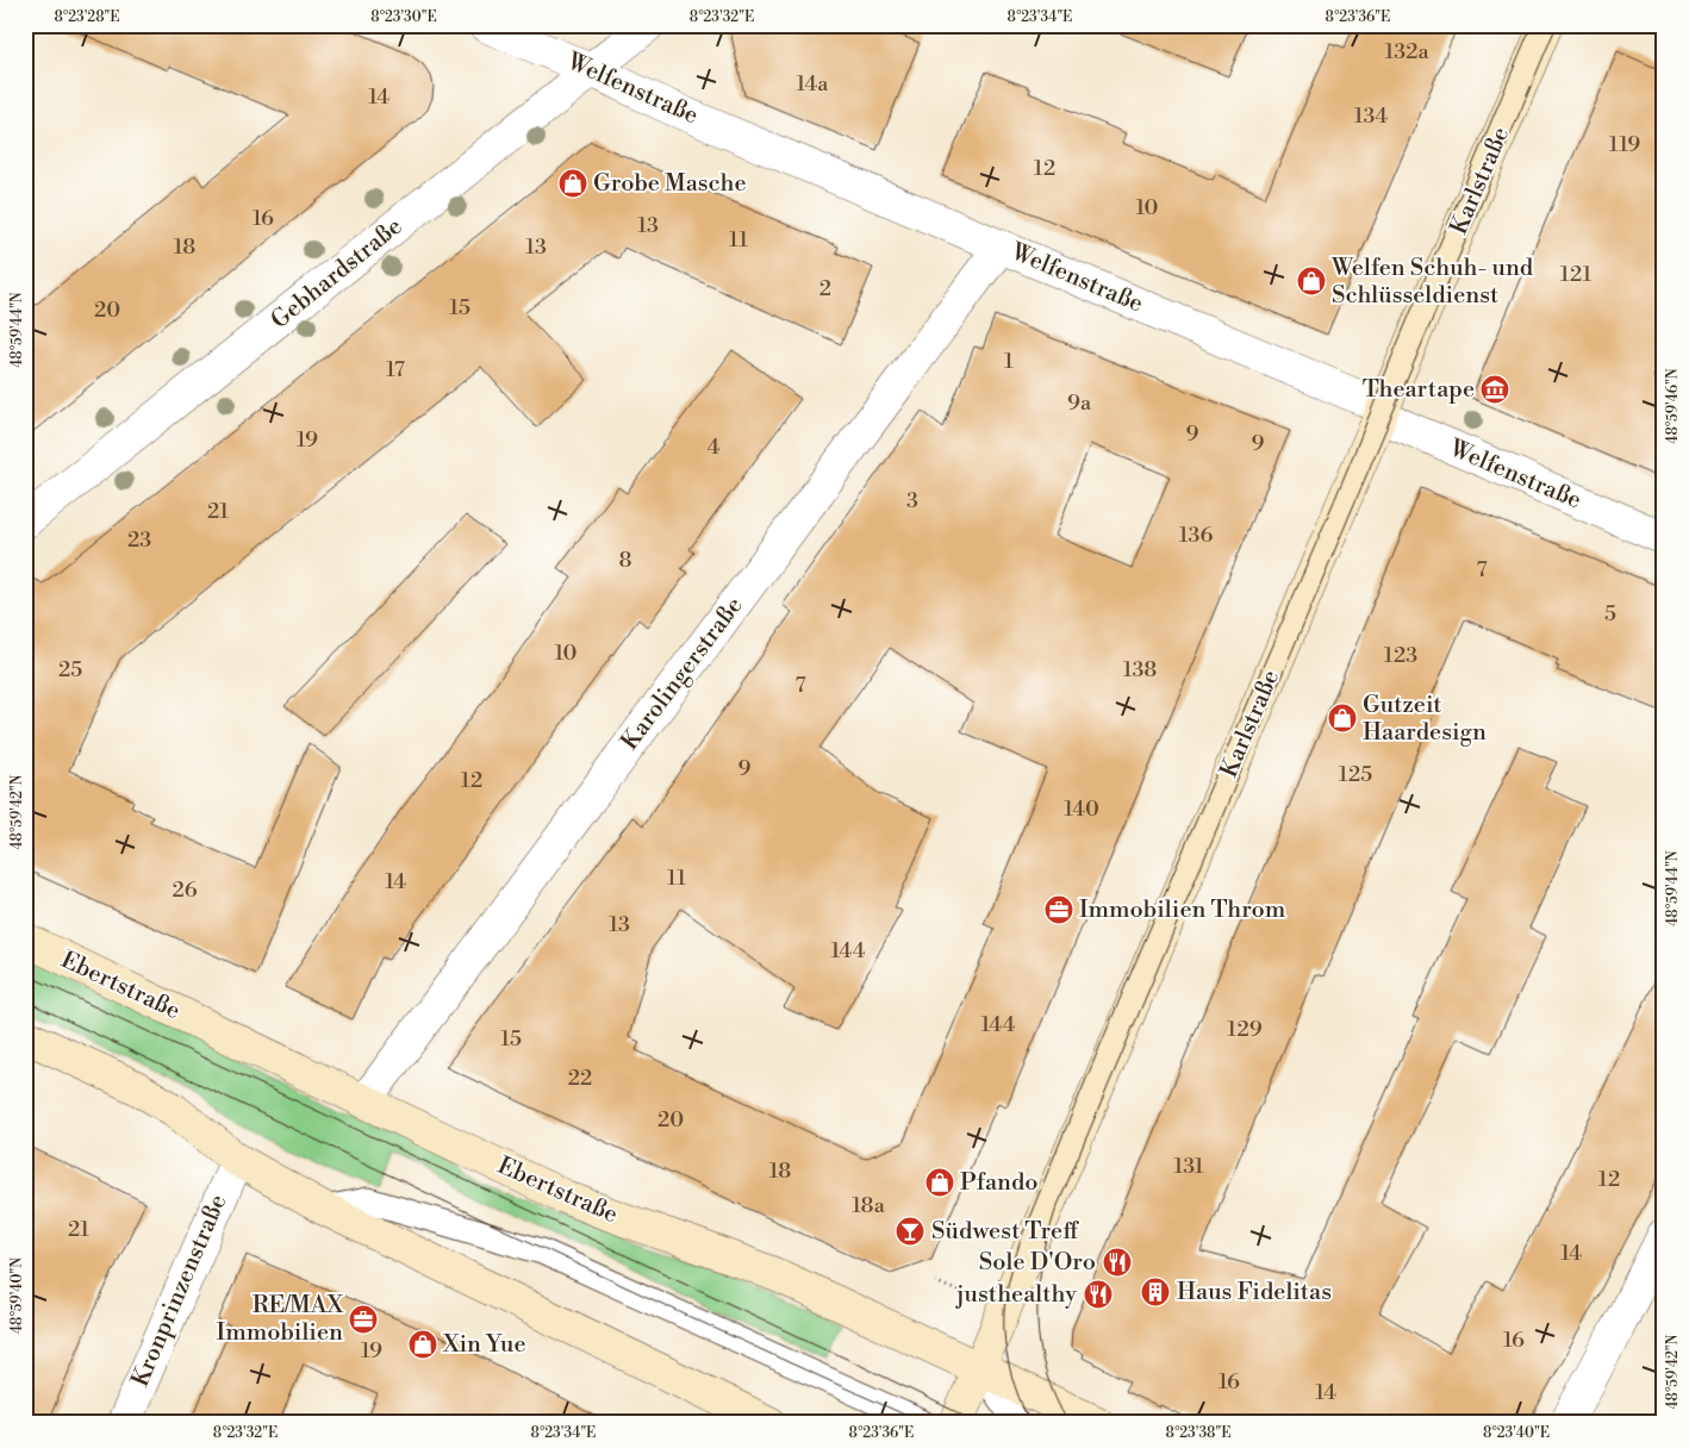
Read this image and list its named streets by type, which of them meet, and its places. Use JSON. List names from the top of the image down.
{
  "streets": {
    "main road": ["Karlstraße", "Ebertstraße"],
    "street": [
      "Welfenstraße",
      "Gebhardstraße",
      "Karolingerstraße",
      "Kronprinzenstraße"
    ]
  },
  "crossings": [
    ["Welfenstraße", "Karlstraße"],
    ["Welfenstraße", "Gebhardstraße"],
    ["Welfenstraße", "Karolingerstraße"],
    ["Karlstraße", "Ebertstraße"],
    ["Karolingerstraße", "Ebertstraße"]
  ],
  "places": {
    "shop": [
      "Grobe Masche",
      "Welfen Schuh- und Schlüsseldienst",
      "Gutzeit Haardesign",
      "Pfando",
      "Xin Yue"
    ],
    "museum": ["Theartape"],
    "office": ["Immobilien Throm", "RE/MAX Immobilien"],
    "bar": ["Südwest Treff"],
    "restaurant": ["Sole D'Oro", "justhealthy"],
    "building": ["Haus Fidelitas"]
  },
  "house_numbers": [
    "132a",
    "14a",
    "14",
    "134",
    "119",
    "12",
    "10",
    "16",
    "13",
    "11",
    "18",
    "13",
    "121",
    "2",
    "15",
    "20",
    "1",
    "17",
    "9a",
    "9",
    "19",
    "9",
    "4",
    "3",
    "21",
    "136",
    "23",
    "8",
    "7",
    "5",
    "10",
    "123",
    "25",
    "138",
    "7",
    "9",
    "125",
    "12",
    "140",
    "11",
    "14",
    "26",
    "13",
    "144",
    "144",
    "129",
    "15",
    "22",
    "20",
    "131",
    "18",
    "12",
    "18a",
    "21",
    "14",
    "16",
    "19",
    "16",
    "14"
  ],
  "coordinates": [
    "8°23'28\"E",
    "8°23'30\"E",
    "8°23'32\"E",
    "8°23'34\"E",
    "8°23'36\"E",
    "48°59'44\"N",
    "48°59'46\"N",
    "48°59'42\"N",
    "48°59'40\"N",
    "8°23'38\"E",
    "8°23'40\"E"
  ]
}
